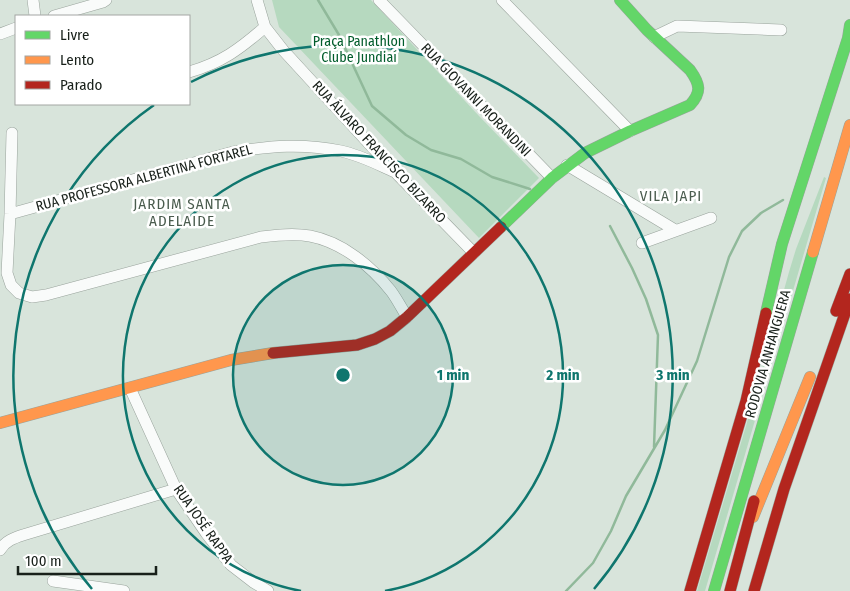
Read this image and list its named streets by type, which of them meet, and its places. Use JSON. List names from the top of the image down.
{
  "streets": {
    "main road": ["RODOVIA ANHANGUERA"],
    "street": [
      "RUA GIOVANNI MORANDINI",
      "RUA ÁLVARO FRANCISCO BIZARRO",
      "RUA PROFESSORA ALBERTINA FORTAREL",
      "RUA JOSÉ RAPPA"
    ]
  },
  "crossings": [
    ["RUA ÁLVARO FRANCISCO BIZARRO", "RUA PROFESSORA ALBERTINA FORTAREL"]
  ],
  "districts": ["VILA JAPI", "JARDIM SANTA ADELAIDE"],
  "parks": ["Praça Panathlon Clube Jundiaí"],
  "legend": ["Livre", "Lento", "Parado"],
  "scale_bar": "100 m",
  "rings": ["1 min", "2 min", "3 min"]
}
